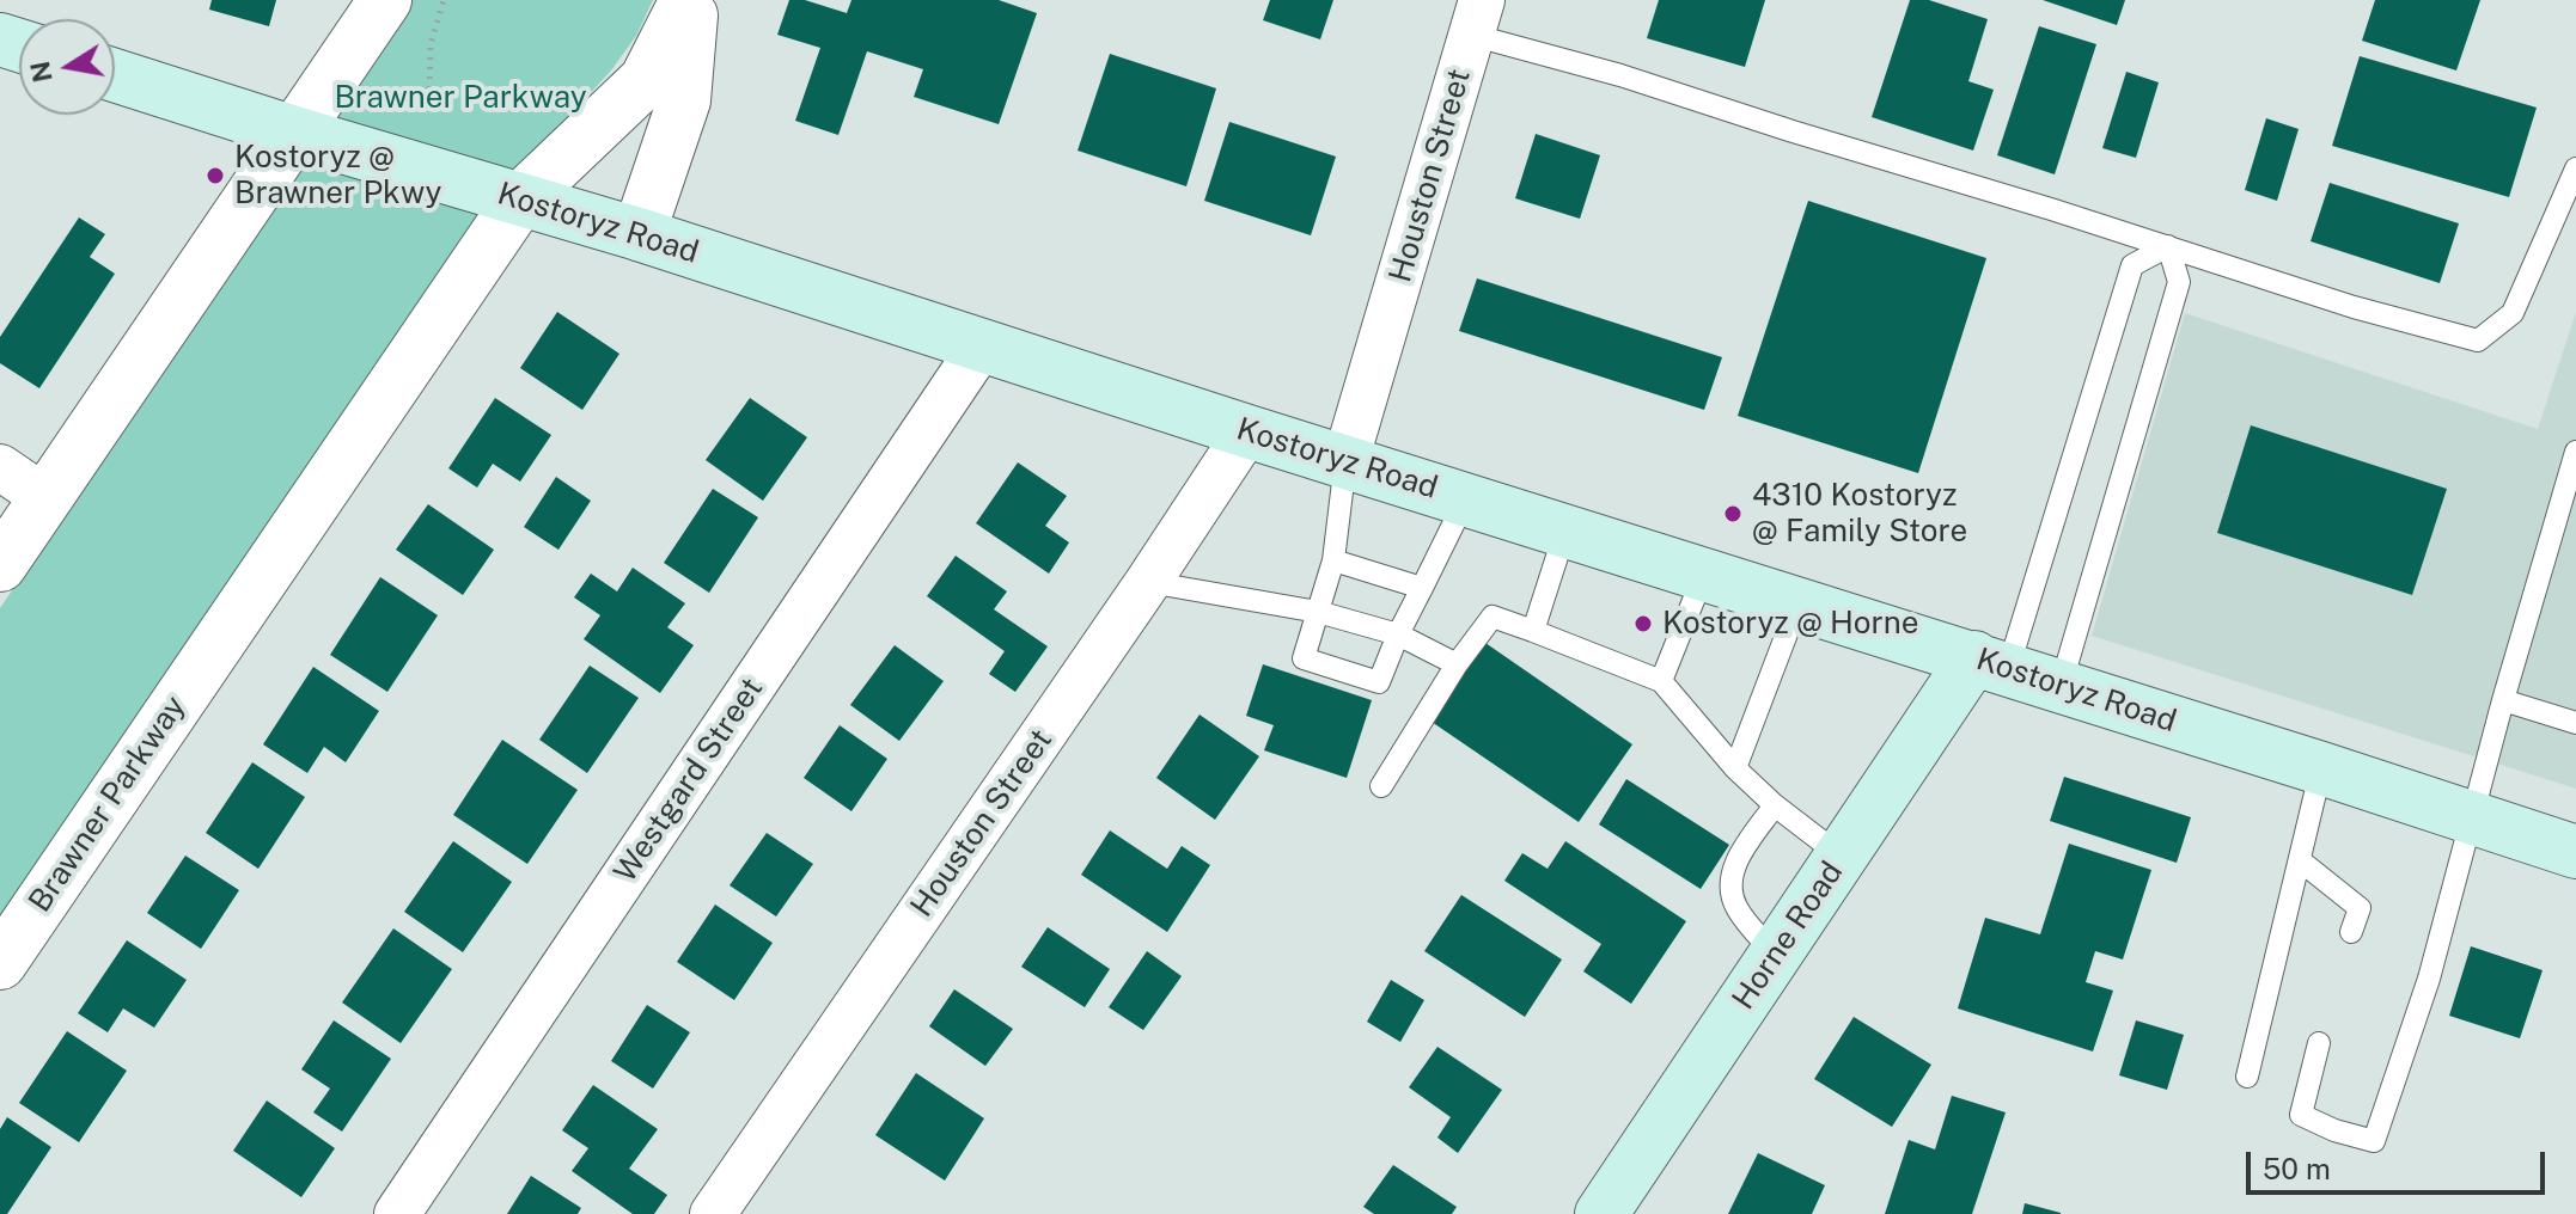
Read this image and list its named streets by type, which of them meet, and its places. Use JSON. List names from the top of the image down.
{
  "streets": {
    "main road": ["Kostoryz Road", "Horne Road"],
    "street": ["Houston Street", "Westgard Street", "Brawner Parkway"]
  },
  "crossings": [
    ["Houston Street", "Kostoryz Road"],
    ["Kostoryz Road", "Westgard Street"],
    ["Kostoryz Road", "Brawner Parkway"],
    ["Kostoryz Road", "Horne Road"]
  ],
  "parks": ["Brawner Parkway"],
  "places": ["Kostoryz @ Brawner Pkwy", "4310 Kostoryz @ Family Store", "Kostoryz @ Horne"],
  "scale_bar": "50 m",
  "north": "left"
}
